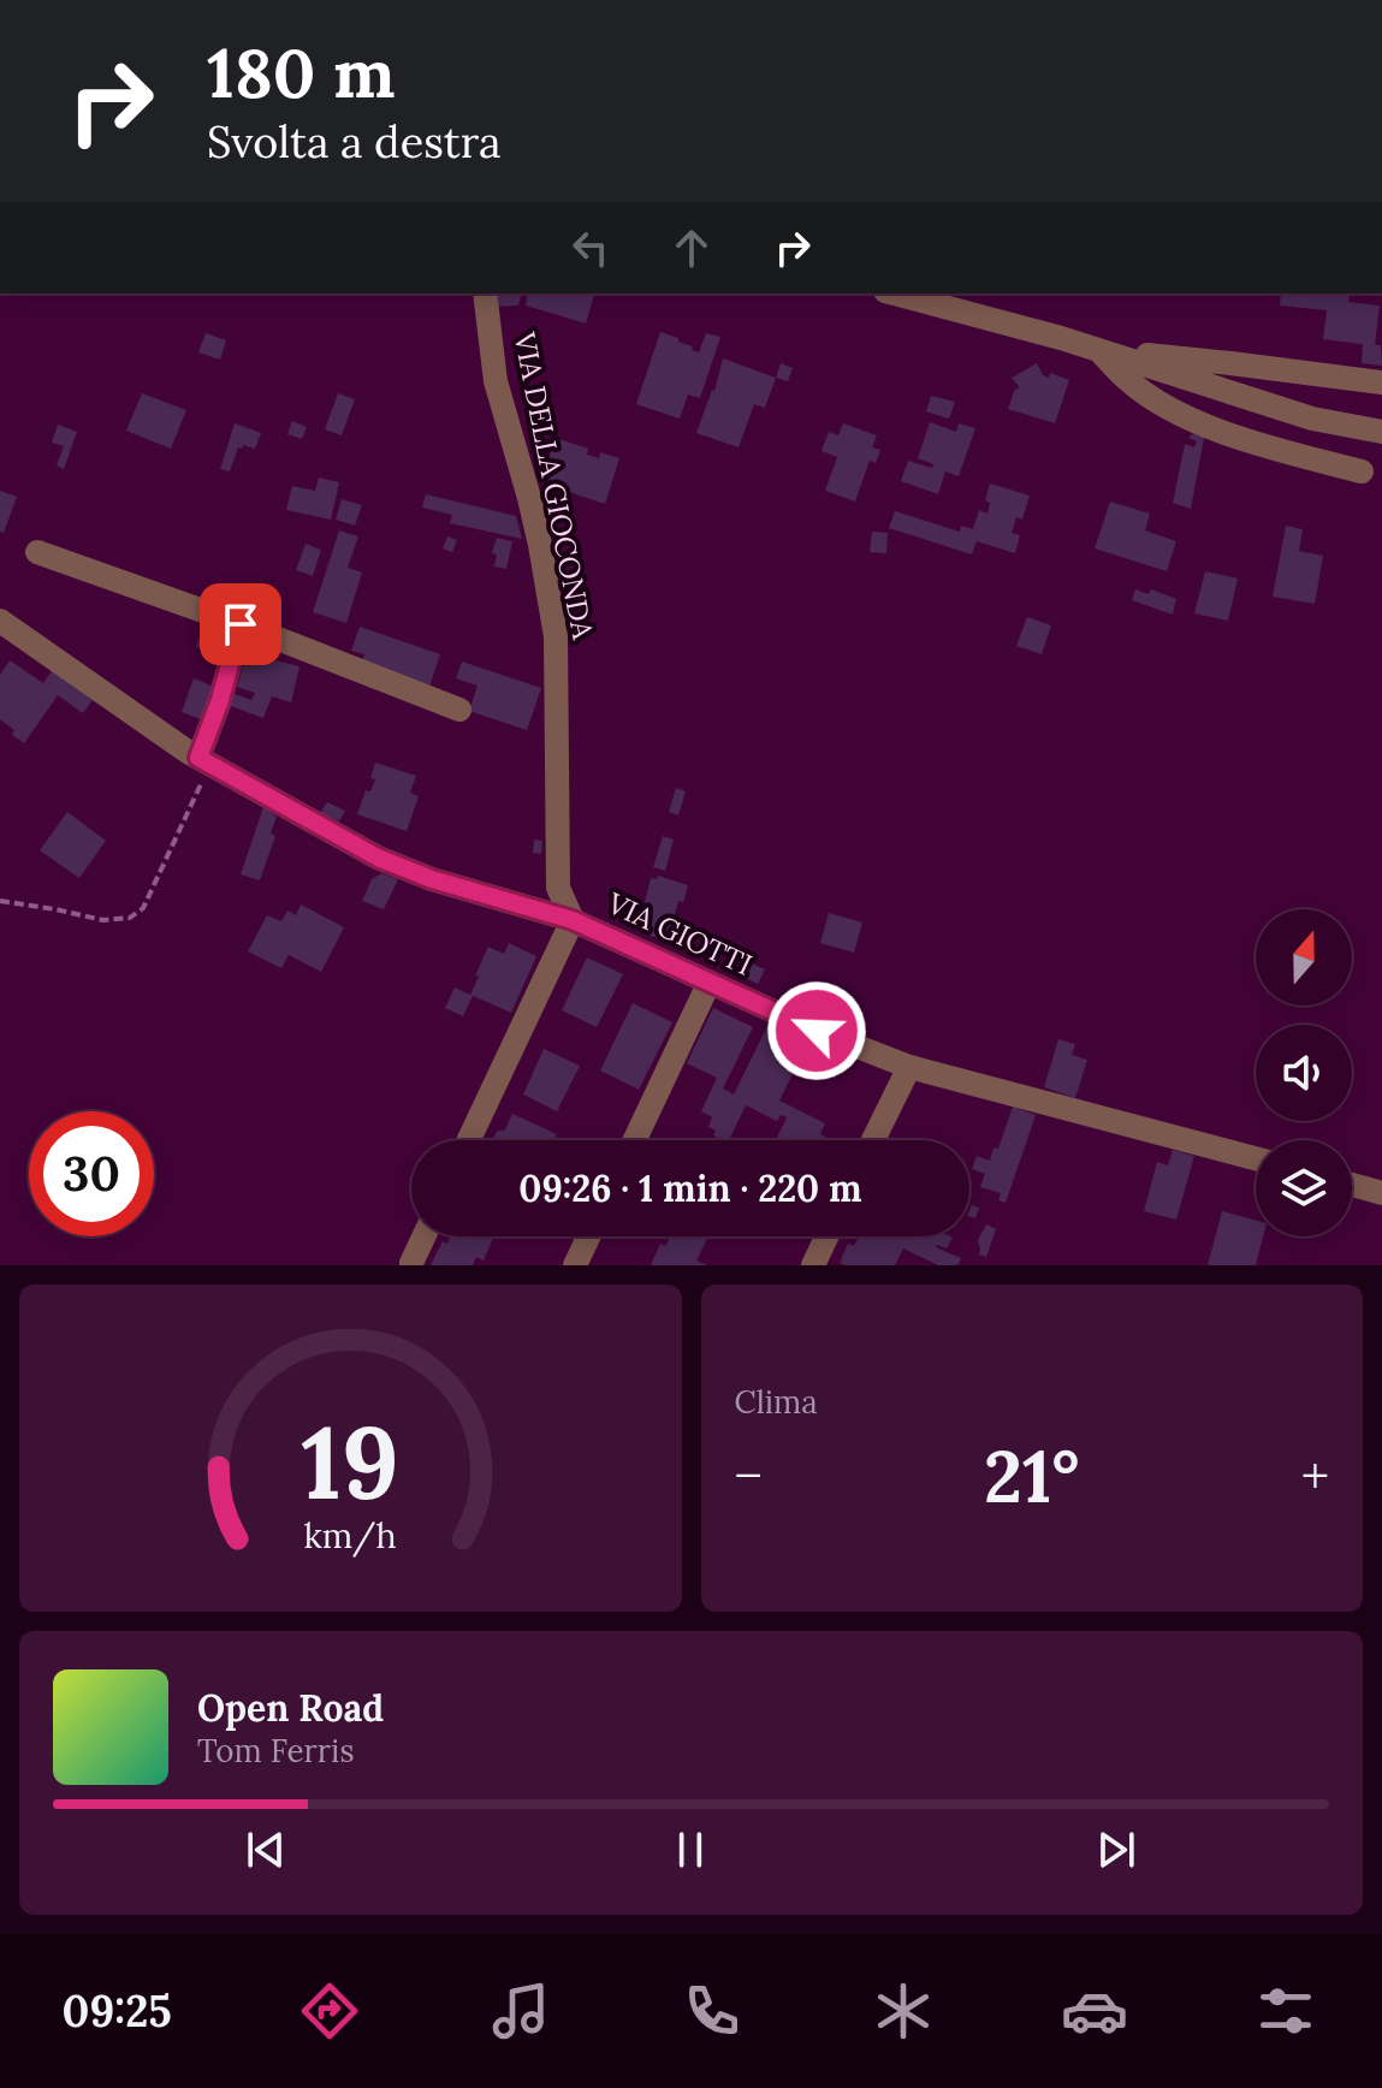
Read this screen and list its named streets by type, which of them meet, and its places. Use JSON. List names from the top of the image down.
{
  "streets": {
    "street": ["VIA DELLA GIOCONDA", "VIA GIOTTI"]
  },
  "crossings": [
    ["VIA DELLA GIOCONDA", "VIA GIOTTI"]
  ],
  "north": "top",
  "page": {
    "turn": ["180 m", "Svolta a destra"],
    "limit": "30",
    "trip": "09:26 · 1 min · 220 m",
    "tile": "Clima",
    "heat": ["−", "21°", "+"],
    "song": ["Open Road", "Tom Ferris"],
    "tabs": "09:25",
    "gauge": ["19", "km/h"]
  }
}
